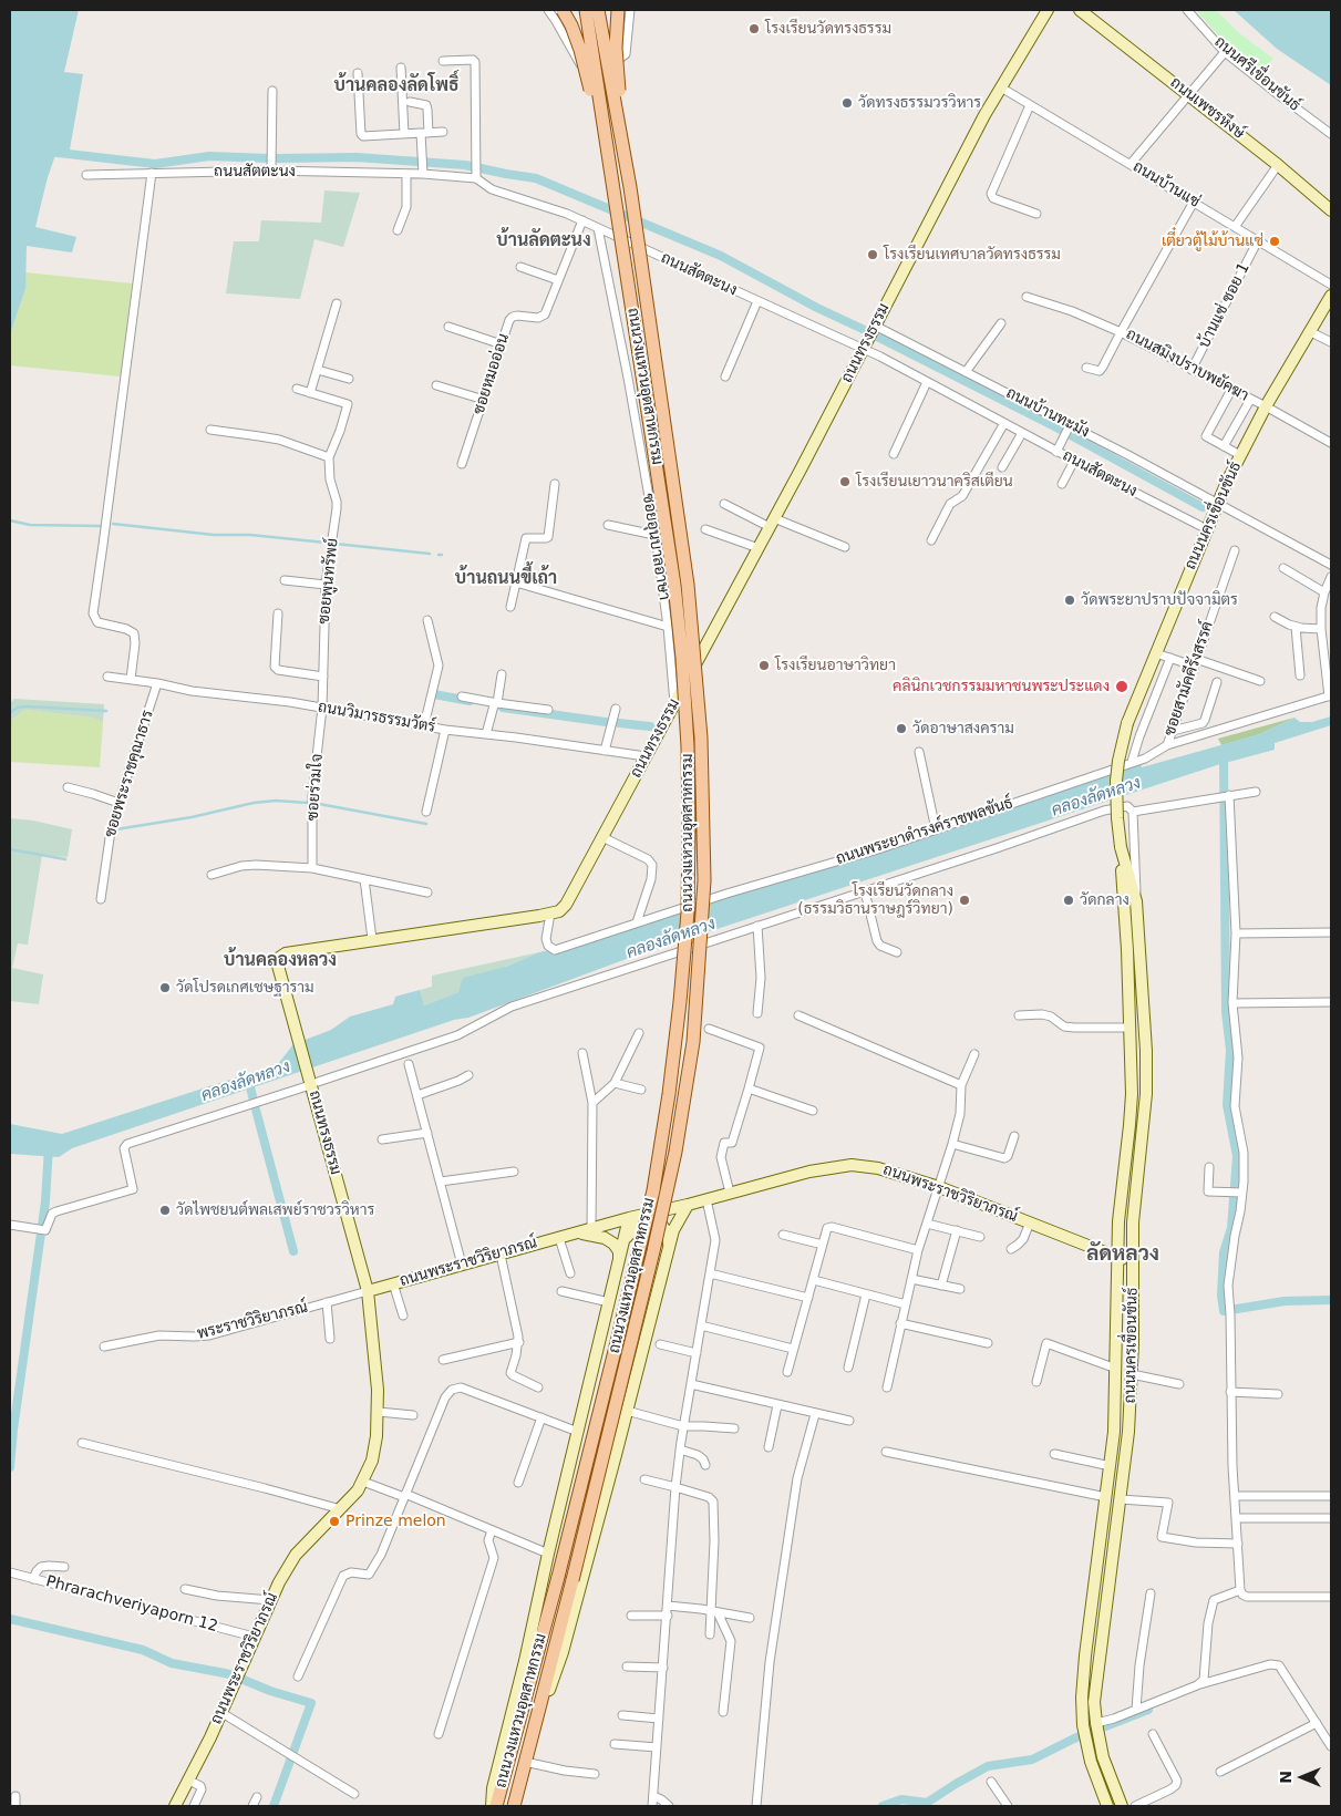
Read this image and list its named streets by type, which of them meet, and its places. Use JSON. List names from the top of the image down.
{
  "streets": {
    "main road": [
      "ถนนเพชรหึงษ์",
      "ถนนทรงธรรม",
      "ถนนวงแหวนอุตสาหกรรม",
      "ถนนนครเขื่อนขันธ์",
      "ถนนพระราชวิริยาภรณ์"
    ],
    "street": [
      "ถนนศรีเขื่อนขันธ์",
      "ถนนสัตตะนง",
      "ถนนบ้านแซ่",
      "บ้านแซ่ ซอย 1",
      "ถนนสมิงปราบพยัคฆา",
      "ซอยหมออ่อน",
      "ถนนบ้านทะมัง",
      "ซอยอุนบาลอาษา",
      "ซอยพูนทรัพย์",
      "ซอยสามัคคีรังสรรค์",
      "ถนนวิมารธรรมวัตร์",
      "ซอยพระราชคุณาธาร",
      "ซอยร่วมใจ",
      "ถนนพระยาดำรงค์ราชพลขันธ์",
      "พระราชวิริยาภรณ์",
      "Phrarachveriyaporn 12"
    ]
  },
  "crossings": [
    ["ถนนสัตตะนง", "ถนนทรงธรรม"],
    ["ถนนสัตตะนง", "ซอยหมออ่อน"],
    ["ถนนสัตตะนง", "ถนนนครเขื่อนขันธ์"],
    ["ถนนสัตตะนง", "ซอยอุนบาลอาษา"],
    ["ถนนบ้านแซ่", "บ้านแซ่ ซอย 1"],
    ["ถนนบ้านแซ่", "ถนนทรงธรรม"],
    ["ถนนบ้านแซ่", "ถนนสมิงปราบพยัคฆา"],
    ["บ้านแซ่ ซอย 1", "ถนนสมิงปราบพยัคฆา"],
    ["ถนนทรงธรรม", "ถนนบ้านทะมัง"],
    ["ถนนทรงธรรม", "ซอยอุนบาลอาษา"],
    ["ถนนทรงธรรม", "ถนนวิมารธรรมวัตร์"],
    ["ถนนทรงธรรม", "ถนนพระยาดำรงค์ราชพลขันธ์"],
    ["ถนนทรงธรรม", "ถนนพระราชวิริยาภรณ์"],
    ["ถนนทรงธรรม", "พระราชวิริยาภรณ์"],
    ["ถนนสมิงปราบพยัคฆา", "ถนนนครเขื่อนขันธ์"],
    ["ถนนวงแหวนอุตสาหกรรม", "ถนนพระราชวิริยาภรณ์"],
    ["ถนนบ้านทะมัง", "ถนนนครเขื่อนขันธ์"],
    ["ถนนนครเขื่อนขันธ์", "ถนนพระราชวิริยาภรณ์"],
    ["ซอยพูนทรัพย์", "ถนนวิมารธรรมวัตร์"],
    ["ซอยพูนทรัพย์", "ซอยร่วมใจ"],
    ["ซอยสามัคคีรังสรรค์", "ถนนพระยาดำรงค์ราชพลขันธ์"],
    ["ถนนวิมารธรรมวัตร์", "ซอยพระราชคุณาธาร"],
    ["ถนนวิมารธรรมวัตร์", "ซอยร่วมใจ"],
    ["ถนนพระราชวิริยาภรณ์", "พระราชวิริยาภรณ์"],
    ["ถนนพระราชวิริยาภรณ์", "Phrarachveriyaporn 12"]
  ],
  "districts": [
    "บ้านคลองลัดโพธิ์",
    "บ้านลัดตะนง",
    "บ้านถนนขี้เถ้า",
    "บ้านคลองหลวง",
    "ลัดหลวง"
  ],
  "water": ["คลองลัดหลวง"],
  "places": [
    "โรงเรียนวัดทรงธรรม",
    "วัดทรงธรรมวรวิหาร",
    "เตี๋ยวตู้ไม้บ้านแซ่",
    "โรงเรียนเทศบาลวัดทรงธรรม",
    "โรงเรียนเยาวนาคริสเตียน",
    "วัดพระยาปราบปัจจามิตร",
    "โรงเรียนอาษาวิทยา",
    "คลินิกเวชกรรมมหาชนพระประแดง",
    "วัดอาษาสงคราม",
    "โรงเรียนวัดกลาง (ธรรมวิธานราษฎร์วิทยา)",
    "วัดกลาง",
    "วัดโปรดเกศเชษฐาราม",
    "วัดไพชยนต์พลเสพย์ราชวรวิหาร",
    "Prinze melon"
  ],
  "north": "left"
}
